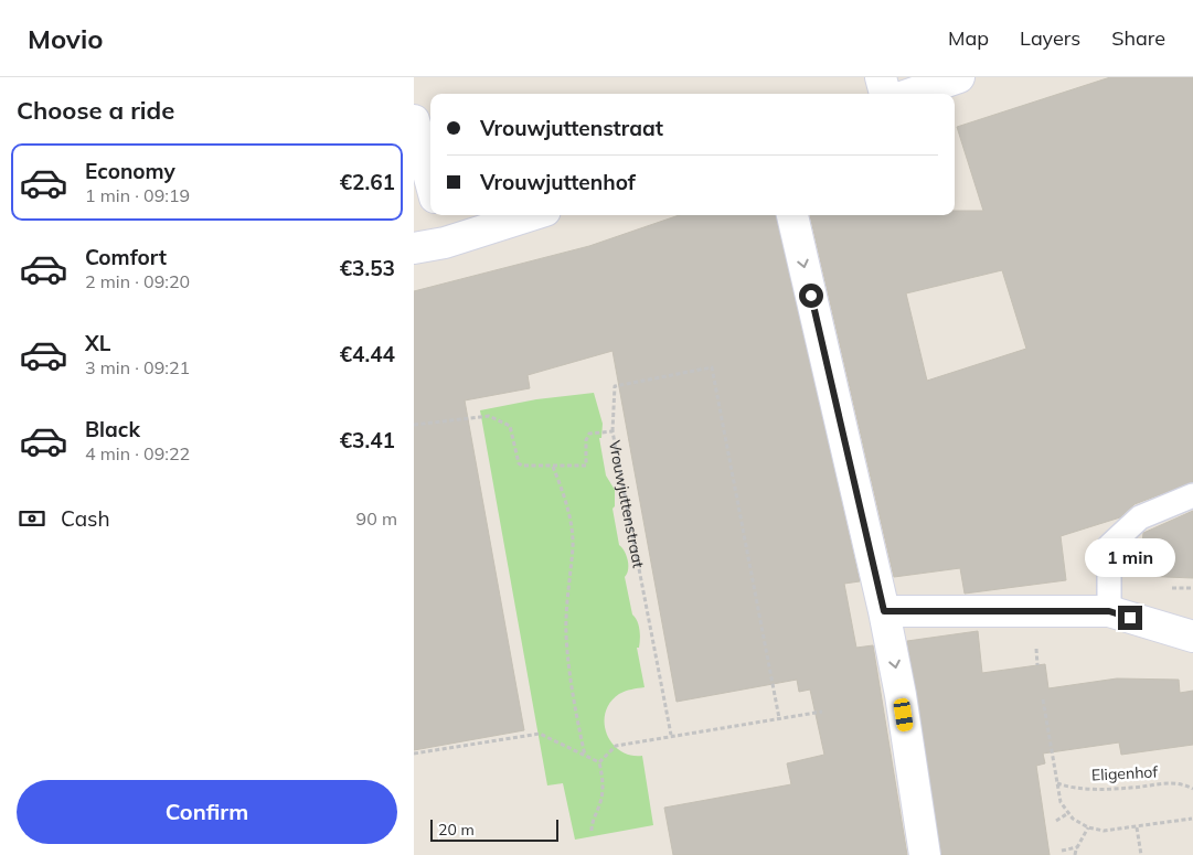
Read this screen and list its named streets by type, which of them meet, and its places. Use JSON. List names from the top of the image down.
{
  "streets": {
    "path": ["Vrouwjuttenstraat", "Eligenhof"]
  },
  "scale_bar": "20 m",
  "page": {
    "header": "Movio",
    "nav": ["Map", "Layers", "Share"],
    "heading": "Choose a ride",
    "banner": ["Vrouwjuttenstraat", "Vrouwjuttenhof"],
    "list": [
      {
        "name": "Economy",
        "note": "1 min · 09:19",
        "value": "€2.61"
      },
      {
        "name": "Comfort",
        "note": "2 min · 09:20",
        "value": "€3.53"
      },
      {
        "name": "XL",
        "note": "3 min · 09:21",
        "value": "€4.44"
      },
      {
        "name": "Black",
        "note": "4 min · 09:22",
        "value": "€3.41"
      }
    ],
    "pay": ["Cash", "90 m"],
    "bubble": "1 min",
    "buttons": "Confirm",
    "scale": "20 m"
  }
}
